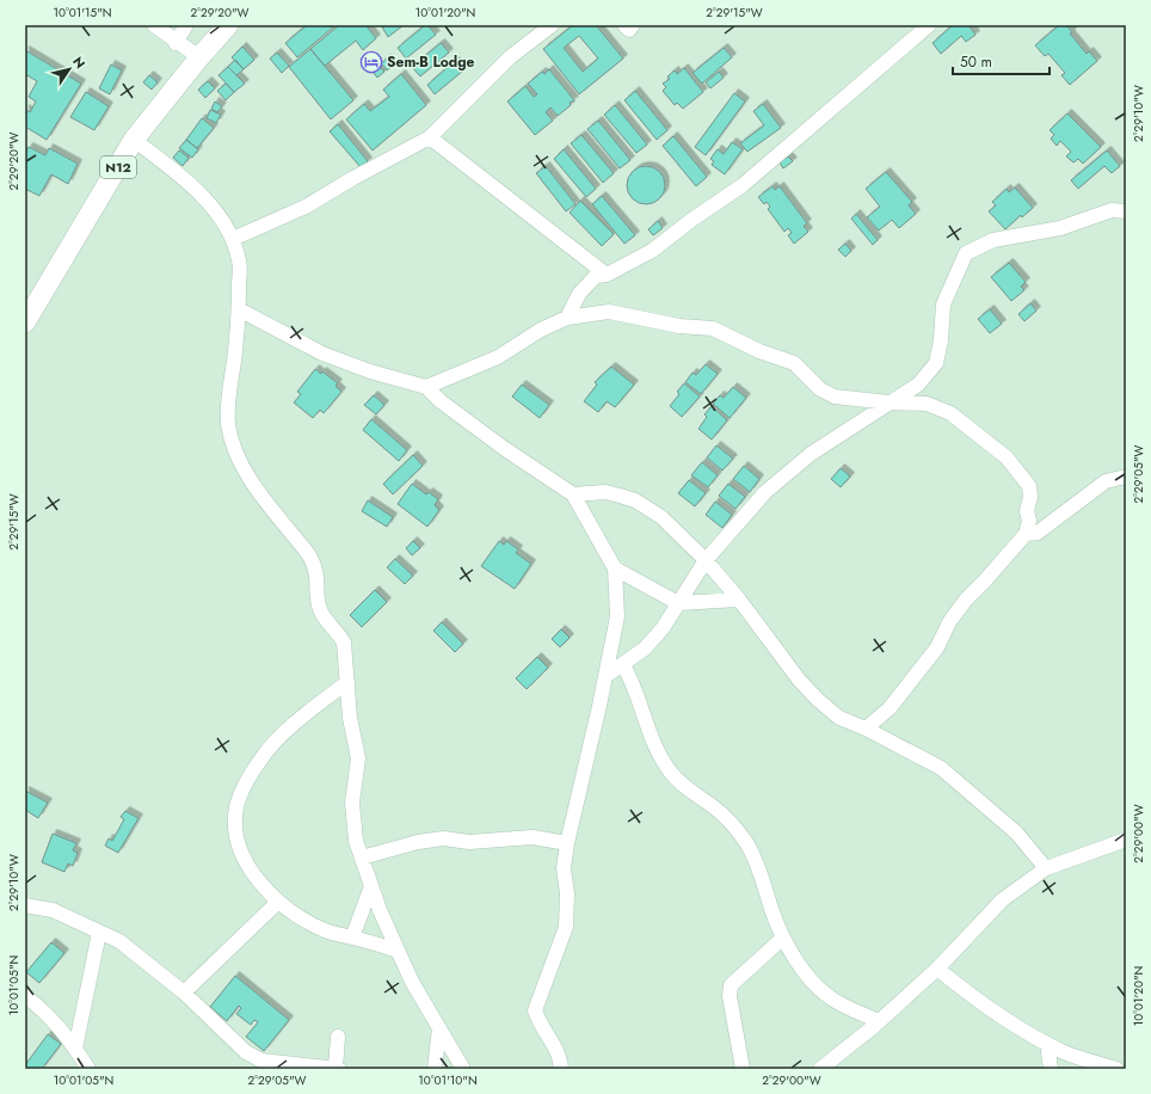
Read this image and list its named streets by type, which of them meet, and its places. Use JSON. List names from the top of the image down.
{
  "streets": {
    "highway": ["N12"]
  },
  "places": {
    "hotel": ["Sem-B Lodge"]
  },
  "scale_bar": "50 m",
  "north": "top right",
  "coordinates": [
    "10°01'15\"N",
    "2°29'20\"W",
    "10°01'20\"N",
    "2°29'15\"W",
    "2°29'10\"W",
    "2°29'05\"W",
    "2°29'00\"W",
    "10°01'05\"N",
    "10°01'10\"N"
  ]
}
